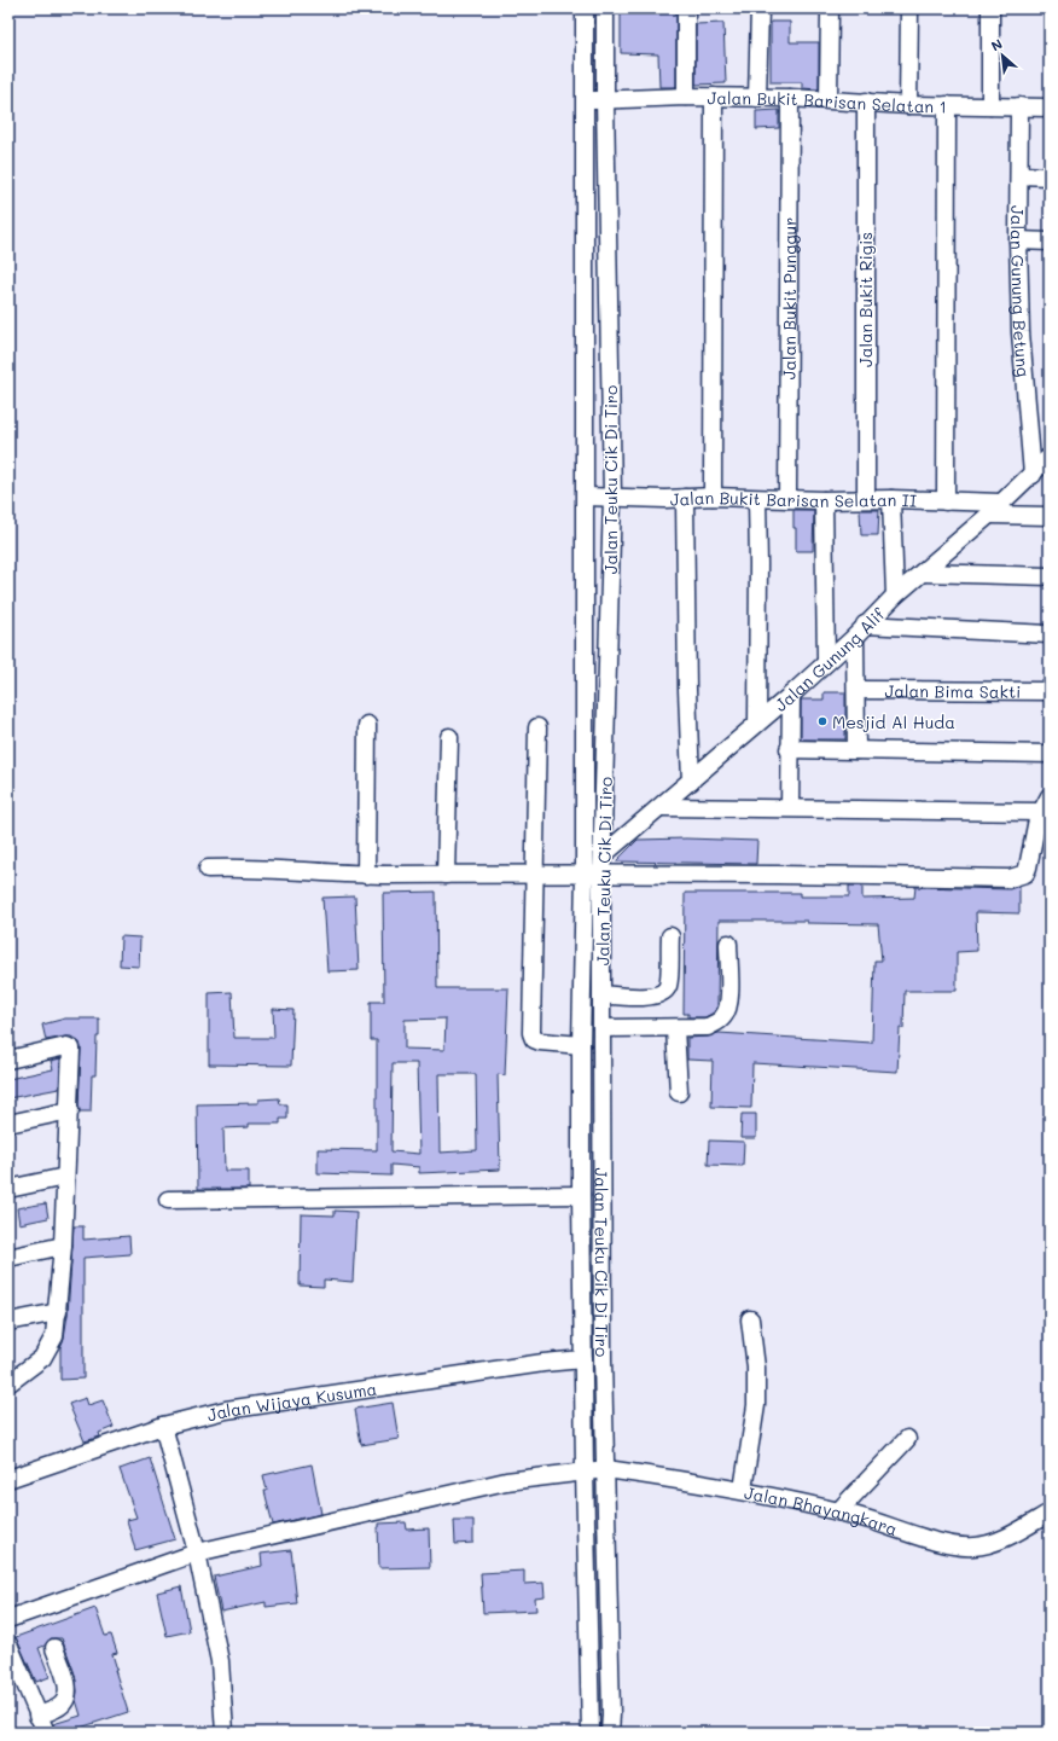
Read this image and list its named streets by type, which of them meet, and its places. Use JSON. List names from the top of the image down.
{
  "streets": {
    "street": [
      "Jalan Bukit Barisan Selatan 1",
      "Jalan Gunung Betung",
      "Jalan Bukit Punggur",
      "Jalan Bukit Rigis",
      "Jalan Teuku Cik Di Tiro",
      "Jalan Bukit Barisan Selatan II",
      "Jalan Gunung Alif",
      "Jalan Bima Sakti",
      "Jalan Wijaya Kusuma",
      "Jalan Bhayangkara"
    ]
  },
  "crossings": [
    ["Jalan Bukit Barisan Selatan 1", "Jalan Gunung Betung"],
    ["Jalan Bukit Barisan Selatan 1", "Jalan Bukit Punggur"],
    ["Jalan Bukit Barisan Selatan 1", "Jalan Bukit Rigis"],
    ["Jalan Bukit Barisan Selatan 1", "Jalan Teuku Cik Di Tiro"],
    ["Jalan Gunung Betung", "Jalan Gunung Alif"],
    ["Jalan Bukit Punggur", "Jalan Bukit Barisan Selatan II"],
    ["Jalan Bukit Rigis", "Jalan Bukit Barisan Selatan II"],
    ["Jalan Teuku Cik Di Tiro", "Jalan Bukit Barisan Selatan II"],
    ["Jalan Teuku Cik Di Tiro", "Jalan Gunung Alif"],
    ["Jalan Teuku Cik Di Tiro", "Jalan Wijaya Kusuma"],
    ["Jalan Teuku Cik Di Tiro", "Jalan Bhayangkara"],
    ["Jalan Bukit Barisan Selatan II", "Jalan Gunung Alif"]
  ],
  "places": ["Mesjid Al Huda"],
  "north": "top left"
}
